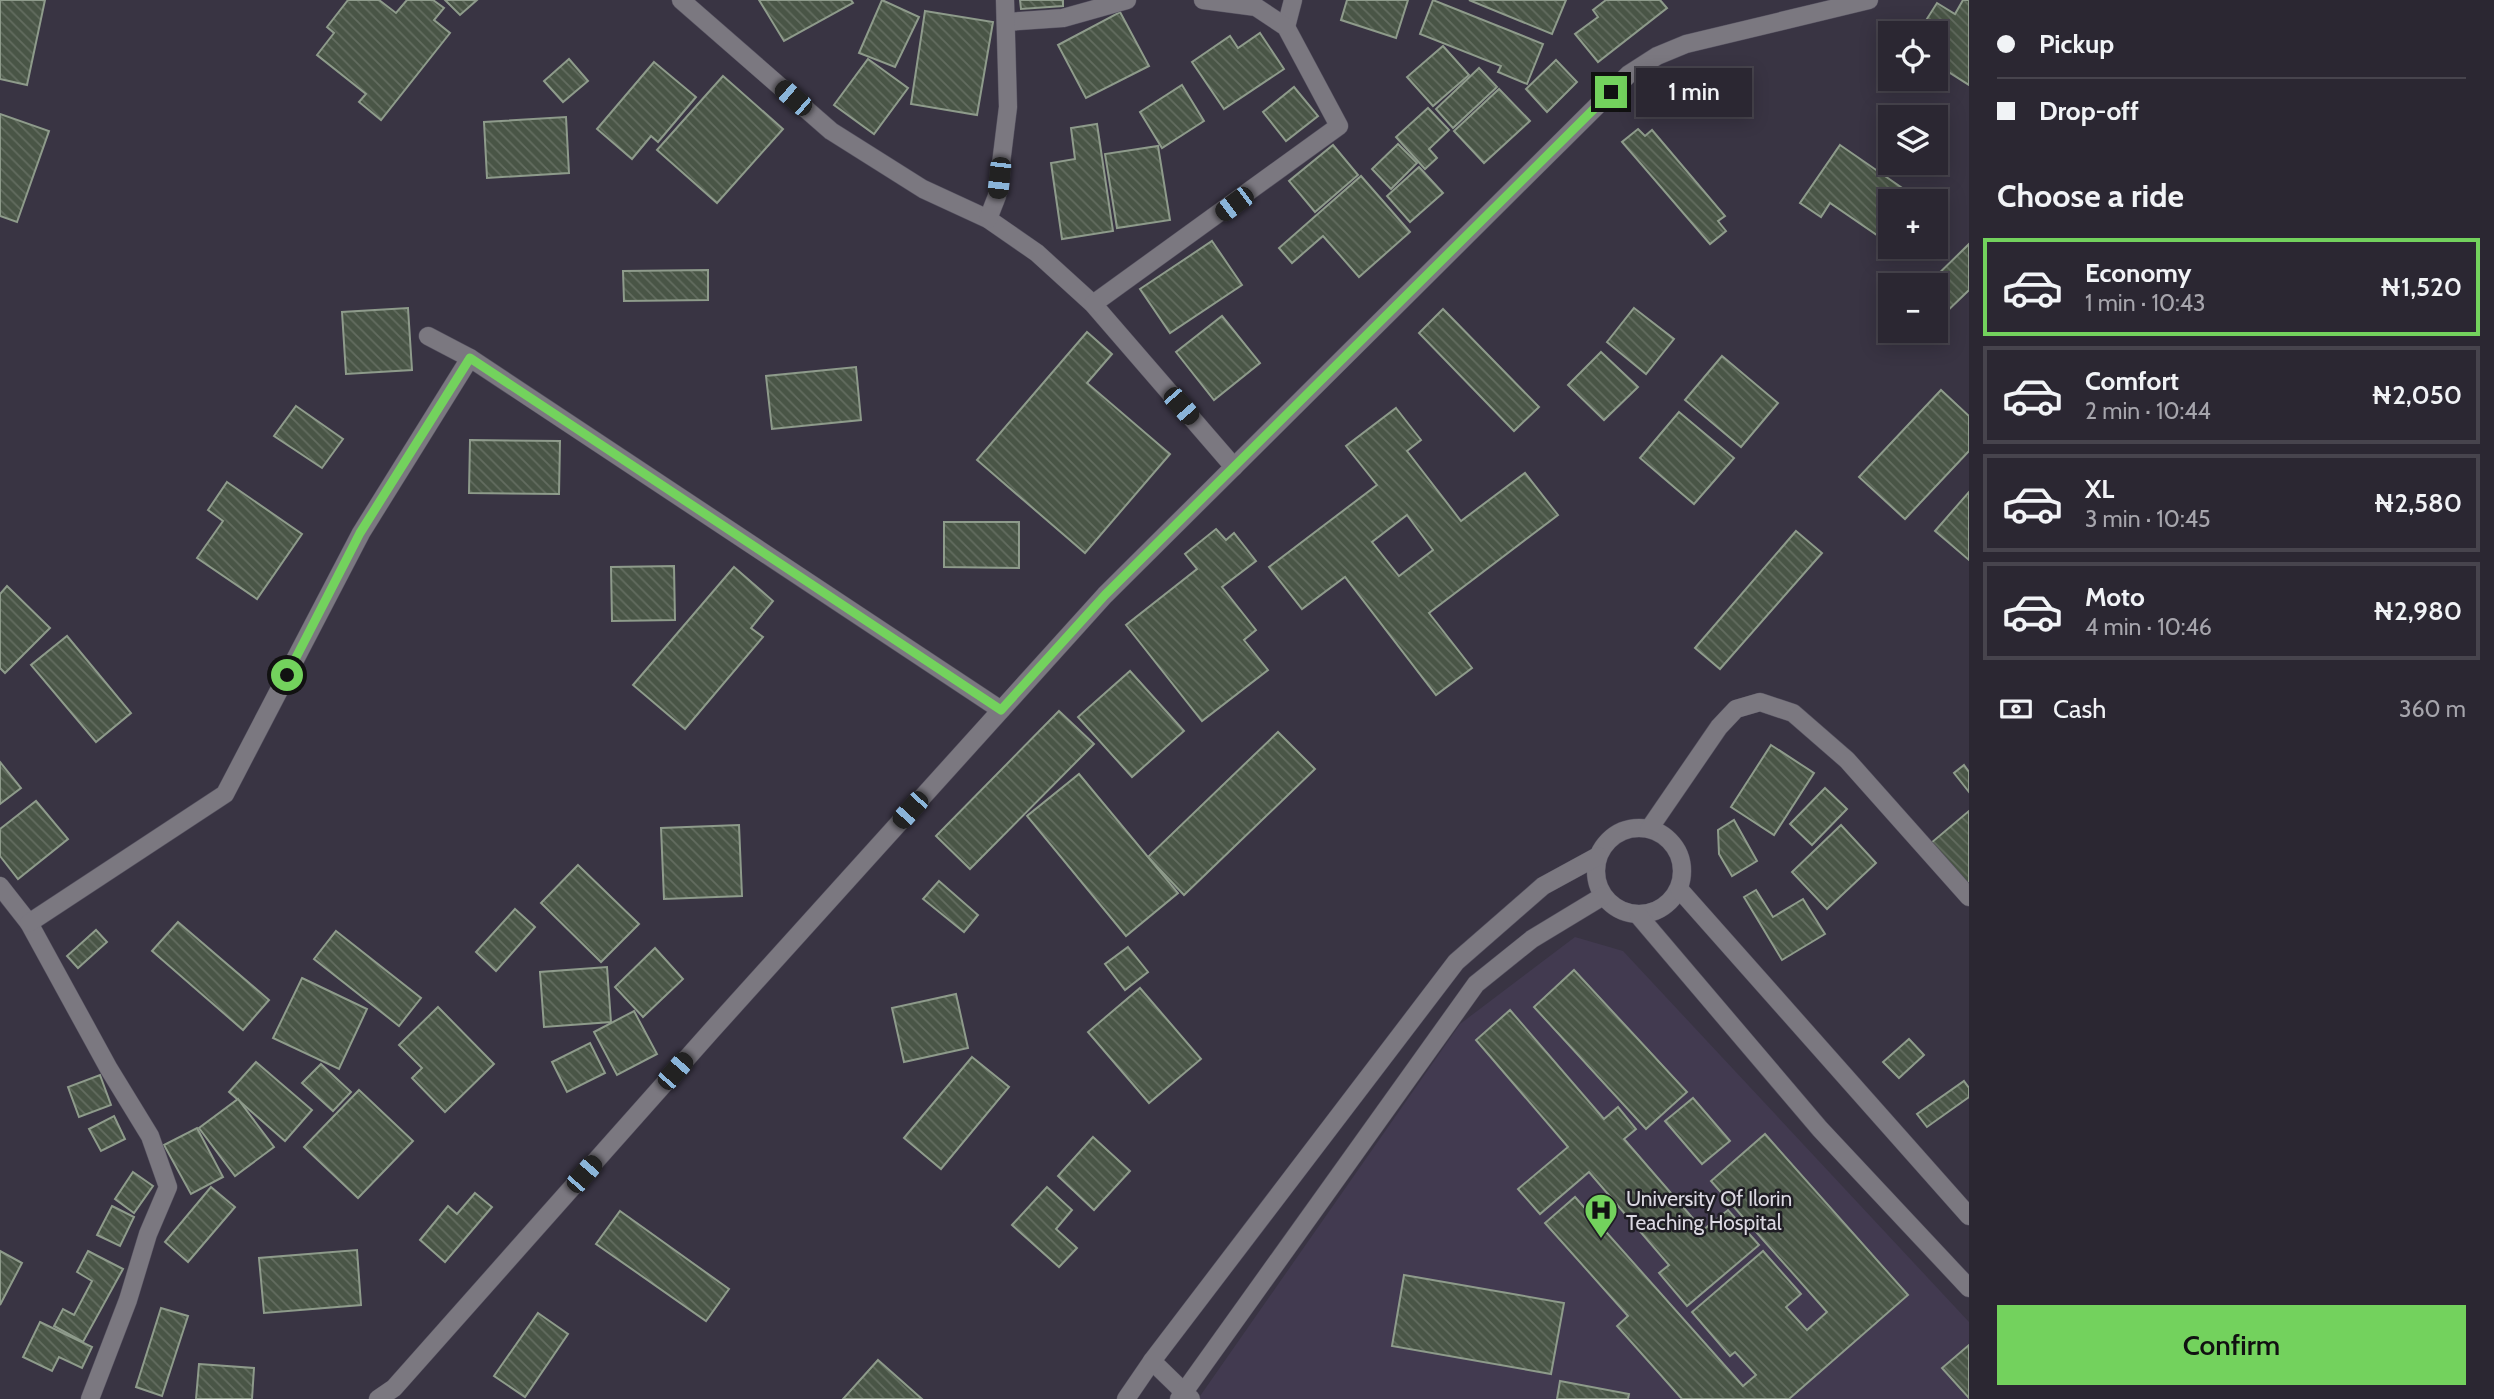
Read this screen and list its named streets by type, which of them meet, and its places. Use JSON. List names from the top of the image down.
{
  "places": {
    "hospital": ["University Of Ilorin Teaching Hospital"]
  },
  "page": {
    "banner": ["Pickup", "Drop-off"],
    "map_buttons": ["+", "−"],
    "bubble": "1 min",
    "heading": "Choose a ride",
    "list": [
      {
        "name": "Economy",
        "note": "1 min · 10:43",
        "value": "₦1,520"
      },
      {
        "name": "Comfort",
        "note": "2 min · 10:44",
        "value": "₦2,050"
      },
      {
        "name": "XL",
        "note": "3 min · 10:45",
        "value": "₦2,580"
      },
      {
        "name": "Moto",
        "note": "4 min · 10:46",
        "value": "₦2,980"
      }
    ],
    "pay": ["Cash", "360 m"],
    "buttons": "Confirm"
  }
}
